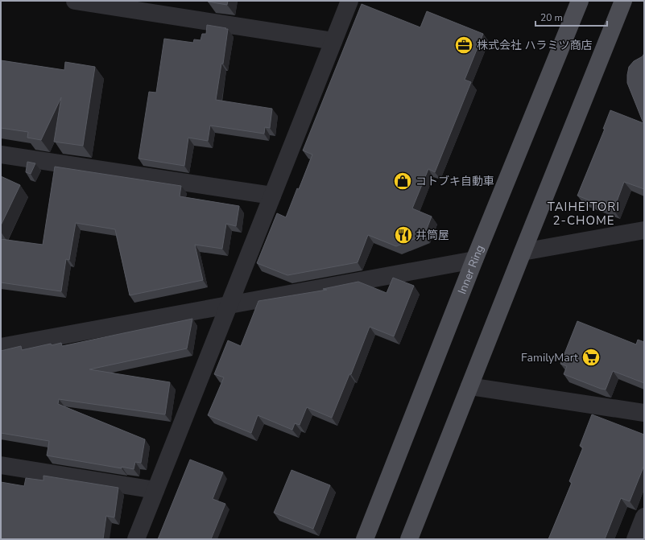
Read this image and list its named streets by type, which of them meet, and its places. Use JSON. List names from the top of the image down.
{
  "streets": {
    "main road": ["Inner Ring"]
  },
  "districts": ["TAIHEITORI 2-CHOME"],
  "places": {
    "office": ["株式会社 ハラミツ商店"],
    "shop": ["コトブキ自動車"],
    "restaurant": ["井筒屋"],
    "supermarket": ["FamilyMart"]
  },
  "scale_bar": "20 m"
}
